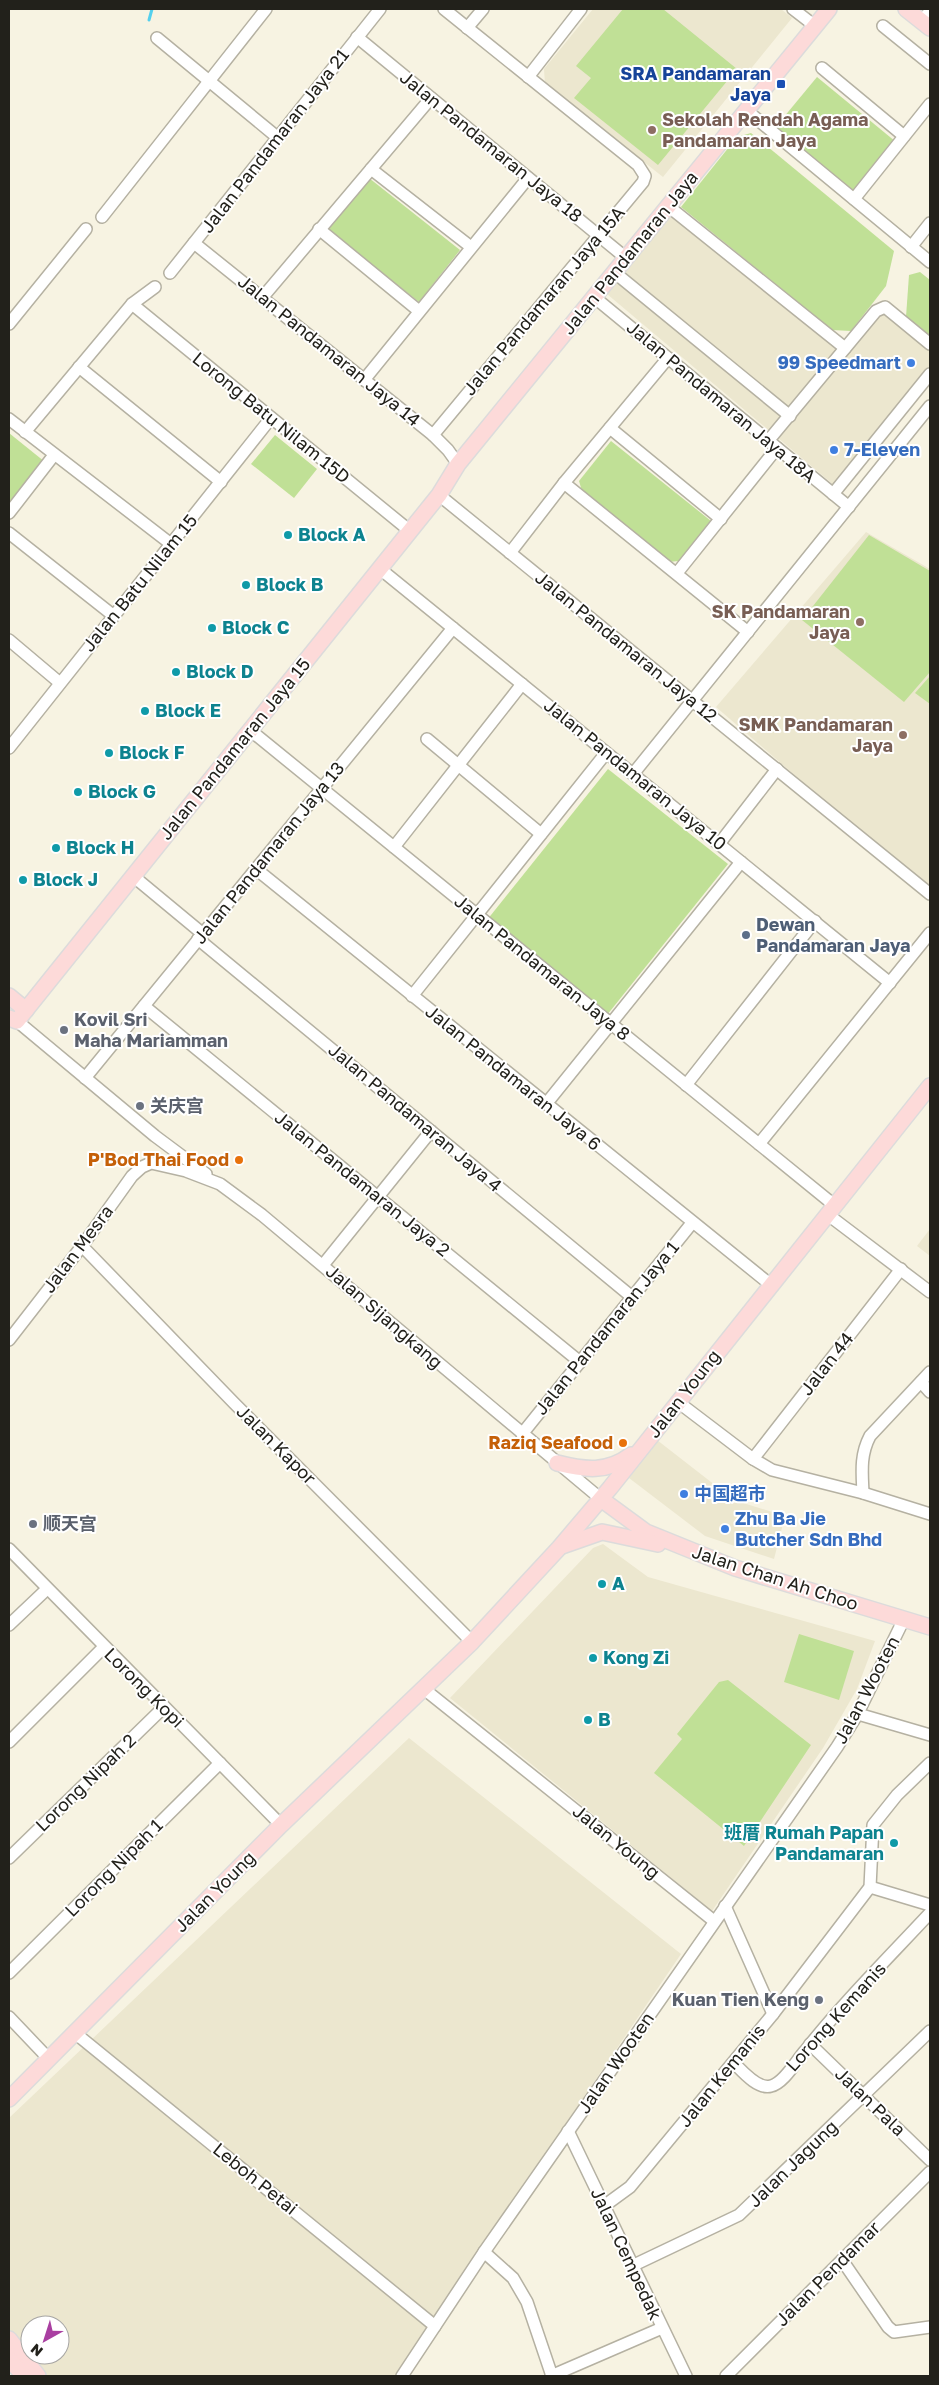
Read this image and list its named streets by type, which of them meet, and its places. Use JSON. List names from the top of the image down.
{
  "streets": {
    "main road": [
      "Jalan Pandamaran Jaya",
      "Jalan Pandamaran Jaya 15",
      "Jalan Young",
      "Jalan Chan Ah Choo"
    ],
    "street": [
      "Jalan Pandamaran Jaya 21",
      "Jalan Pandamaran Jaya 18",
      "Jalan Pandamaran Jaya 15A",
      "Jalan Pandamaran Jaya 14",
      "Jalan Pandamaran Jaya 18A",
      "Lorong Batu Nilam 15D",
      "Jalan Batu Nilam 15",
      "Jalan Pandamaran Jaya 12",
      "Jalan Pandamaran Jaya 10",
      "Jalan Pandamaran Jaya 13",
      "Jalan Pandamaran Jaya 8",
      "Jalan Pandamaran Jaya 6",
      "Jalan Pandamaran Jaya 4",
      "Jalan Pandamaran Jaya 2",
      "Jalan Mesra",
      "Jalan Sijangkang",
      "Jalan Pandamaran Jaya 1",
      "Jalan 44",
      "Jalan Kapor",
      "Lorong Kopi",
      "Jalan Wooten",
      "Lorong Nipah 2",
      "Lorong Nipah 1",
      "Lorong Kemanis",
      "Jalan Kemanis",
      "Jalan Pala",
      "Jalan Jagung",
      "Leboh Petai",
      "Jalan Cempedak",
      "Jalan Pendamar"
    ]
  },
  "crossings": [
    ["Jalan Pandamaran Jaya 21", "Jalan Pandamaran Jaya 18"],
    ["Jalan Pandamaran Jaya 21", "Jalan Pandamaran Jaya 14"],
    ["Jalan Pandamaran Jaya 18", "Jalan Pandamaran Jaya"],
    ["Jalan Pandamaran Jaya 18", "Jalan Pandamaran Jaya 15A"],
    ["Jalan Pandamaran Jaya", "Jalan Pandamaran Jaya 14"],
    ["Jalan Pandamaran Jaya", "Jalan Pandamaran Jaya 18A"],
    ["Jalan Pandamaran Jaya", "Jalan Pandamaran Jaya 15"],
    ["Jalan Pandamaran Jaya 15A", "Jalan Pandamaran Jaya 14"],
    ["Jalan Pandamaran Jaya 14", "Jalan Pandamaran Jaya 15"],
    ["Lorong Batu Nilam 15D", "Jalan Batu Nilam 15"],
    ["Lorong Batu Nilam 15D", "Jalan Pandamaran Jaya 15"],
    ["Jalan Pandamaran Jaya 12", "Jalan Pandamaran Jaya 15"],
    ["Jalan Pandamaran Jaya 15", "Jalan Pandamaran Jaya 10"],
    ["Jalan Pandamaran Jaya 15", "Jalan Pandamaran Jaya 8"],
    ["Jalan Pandamaran Jaya 15", "Jalan Pandamaran Jaya 4"],
    ["Jalan Pandamaran Jaya 10", "Jalan Pandamaran Jaya 13"],
    ["Jalan Pandamaran Jaya 13", "Jalan Pandamaran Jaya 8"],
    ["Jalan Pandamaran Jaya 13", "Jalan Pandamaran Jaya 6"],
    ["Jalan Pandamaran Jaya 13", "Jalan Pandamaran Jaya 4"],
    ["Jalan Pandamaran Jaya 13", "Jalan Pandamaran Jaya 2"],
    ["Jalan Pandamaran Jaya 8", "Jalan 44"],
    ["Jalan Pandamaran Jaya 8", "Jalan Young"],
    ["Jalan Pandamaran Jaya 6", "Jalan Pandamaran Jaya 1"],
    ["Jalan Pandamaran Jaya 6", "Jalan Young"],
    ["Jalan Pandamaran Jaya 4", "Jalan Pandamaran Jaya 1"],
    ["Jalan Pandamaran Jaya 2", "Jalan Pandamaran Jaya 1"],
    ["Jalan Mesra", "Jalan Sijangkang"],
    ["Jalan Mesra", "Jalan Kapor"],
    ["Jalan Sijangkang", "Jalan Pandamaran Jaya 1"],
    ["Jalan Sijangkang", "Jalan Young"],
    ["Jalan Sijangkang", "Jalan Chan Ah Choo"],
    ["Jalan Young", "Jalan Kapor"],
    ["Jalan Young", "Jalan Chan Ah Choo"],
    ["Jalan Young", "Lorong Kopi"],
    ["Jalan Young", "Jalan Wooten"],
    ["Jalan Young", "Leboh Petai"],
    ["Jalan Chan Ah Choo", "Jalan Wooten"],
    ["Lorong Kopi", "Lorong Nipah 2"],
    ["Lorong Kopi", "Lorong Nipah 1"],
    ["Jalan Wooten", "Leboh Petai"],
    ["Jalan Wooten", "Jalan Cempedak"],
    ["Lorong Kemanis", "Jalan Kemanis"],
    ["Lorong Kemanis", "Jalan Pala"],
    ["Jalan Kemanis", "Jalan Cempedak"],
    ["Jalan Pala", "Jalan Jagung"],
    ["Jalan Jagung", "Jalan Cempedak"]
  ],
  "places": {
    "transit": ["SRA Pandamaran Jaya"],
    "other": [
      "Sekolah Rendah Agama Pandamaran Jaya",
      "99 Speedmart",
      "7-Eleven",
      "Block A",
      "Block B",
      "SK Pandamaran Jaya",
      "Block C",
      "Block D",
      "Block E",
      "SMK Pandamaran Jaya",
      "Block F",
      "Block G",
      "Block H",
      "Block J",
      "Dewan Pandamaran Jaya",
      "Kovil Sri Maha Mariamman",
      "关庆宫",
      "P'Bod Thai Food",
      "Raziq Seafood",
      "中国超市",
      "顺天宫",
      "Zhu Ba Jie Butcher Sdn Bhd",
      "A",
      "Kong Zi",
      "B",
      "班厝 Rumah Papan Pandamaran",
      "Kuan Tien Keng"
    ]
  },
  "north": "bottom left"
}
